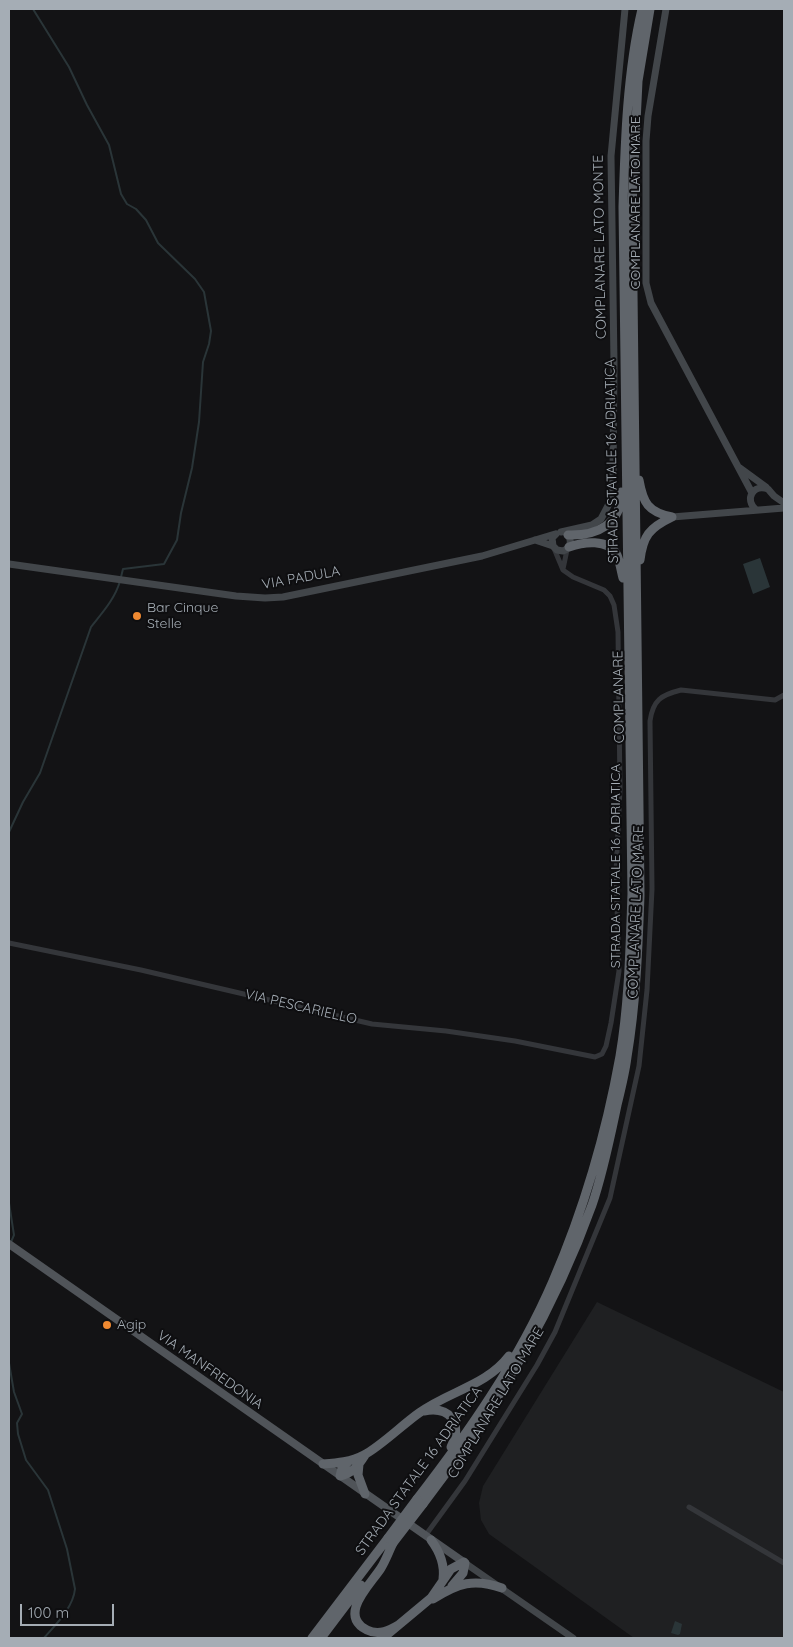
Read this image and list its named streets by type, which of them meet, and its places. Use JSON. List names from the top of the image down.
{
  "streets": {
    "highway": ["STRADA STATALE 16 ADRIATICA"],
    "main road": ["VIA MANFREDONIA"],
    "street": [
      "COMPLANARE LATO MARE",
      "COMPLANARE LATO MONTE",
      "VIA PADULA",
      "COMPLANARE",
      "VIA PESCARIELLO"
    ]
  },
  "crossings": [
    ["COMPLANARE LATO MARE", "VIA MANFREDONIA"],
    ["COMPLANARE LATO MONTE", "VIA PADULA"],
    ["COMPLANARE", "VIA PESCARIELLO"]
  ],
  "places": ["Bar Cinque Stelle", "Agip"],
  "scale_bar": "100 m"
}
